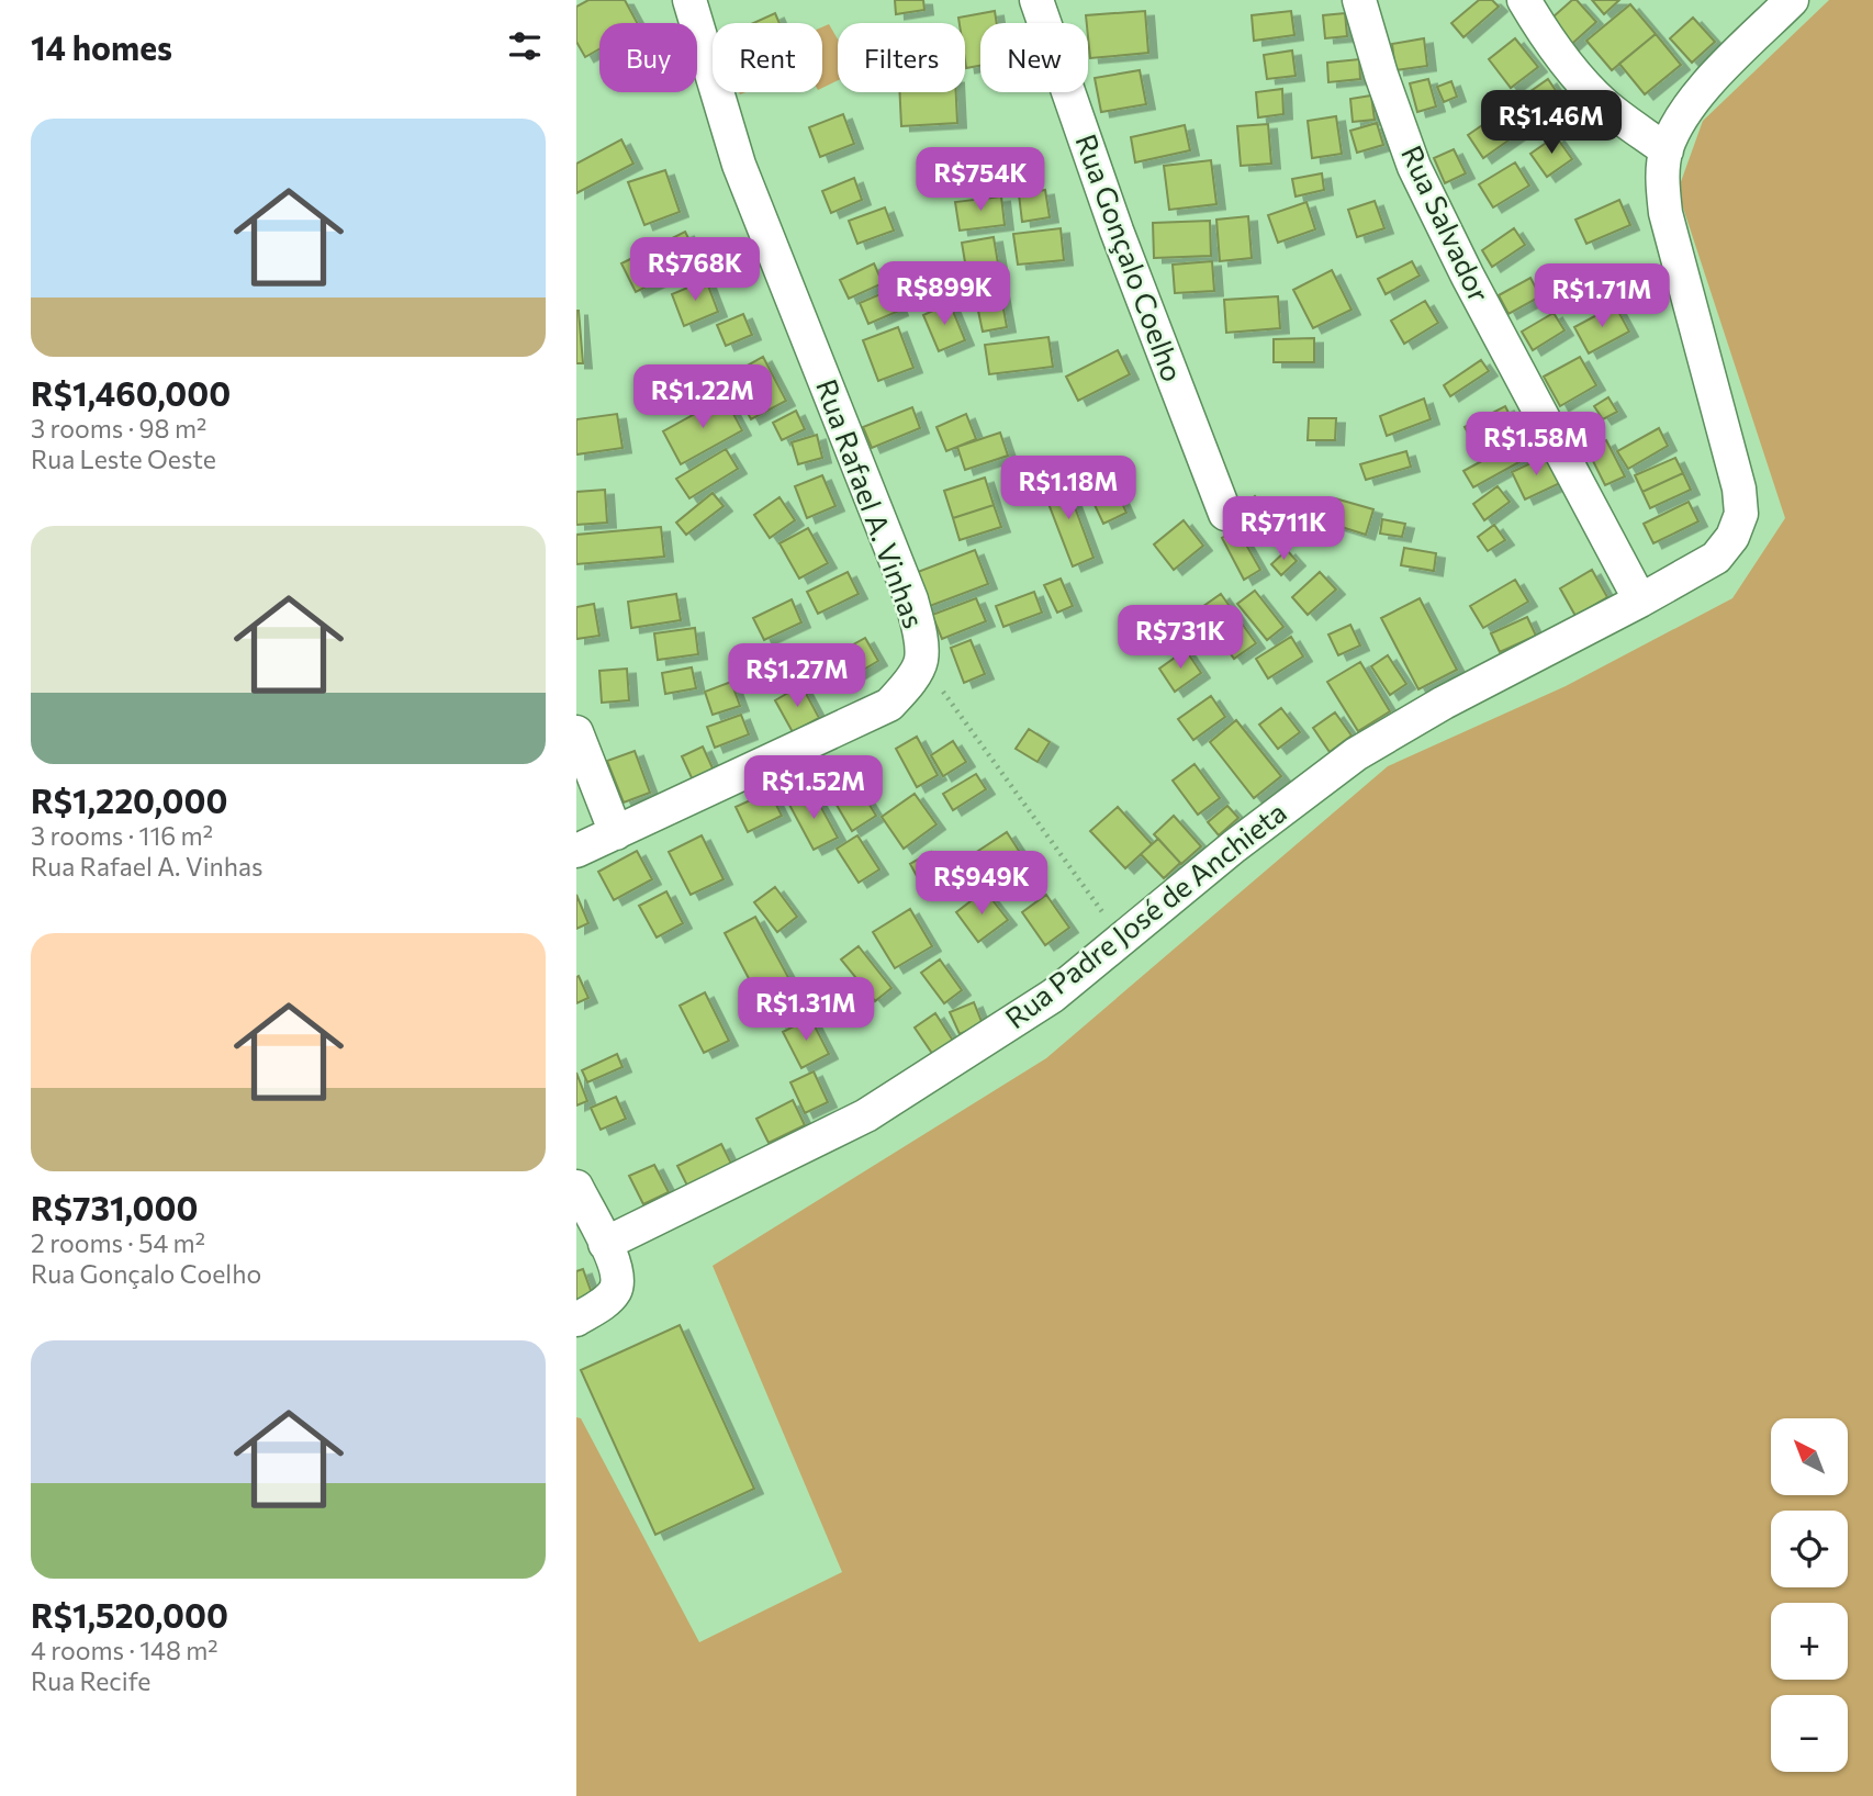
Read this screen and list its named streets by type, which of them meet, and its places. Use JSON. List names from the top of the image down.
{
  "streets": {
    "street": [
      "Rua Salvador",
      "Rua Gonçalo Coelho",
      "Rua Rafael A. Vinhas",
      "Rua Padre José de Anchieta"
    ]
  },
  "crossings": [
    ["Rua Salvador", "Rua Padre José de Anchieta"]
  ],
  "north": "top left",
  "page": {
    "heading": "14 homes",
    "chip": [
      "Buy",
      "Rent",
      "Filters",
      "New"
    ],
    "price": [
      "R$1.46M",
      "R$754K",
      "R$768K",
      "R$899K",
      "R$1.71M",
      "R$1.22M",
      "R$1.58M",
      "R$1.18M",
      "R$711K",
      "R$731K",
      "R$1.27M",
      "R$1.52M",
      "R$949K",
      "R$1.31M"
    ],
    "list": [
      {
        "name": "R$1,460,000",
        "note": "3 rooms · 98 m² · Rua Leste Oeste"
      },
      {
        "name": "R$1,220,000",
        "note": "3 rooms · 116 m² · Rua Rafael A. Vinhas"
      },
      {
        "name": "R$731,000",
        "note": "2 rooms · 54 m² · Rua Gonçalo Coelho"
      },
      {
        "name": "R$1,520,000",
        "note": "4 rooms · 148 m² · Rua Recife"
      }
    ],
    "map_buttons": ["+", "−"]
  }
}
